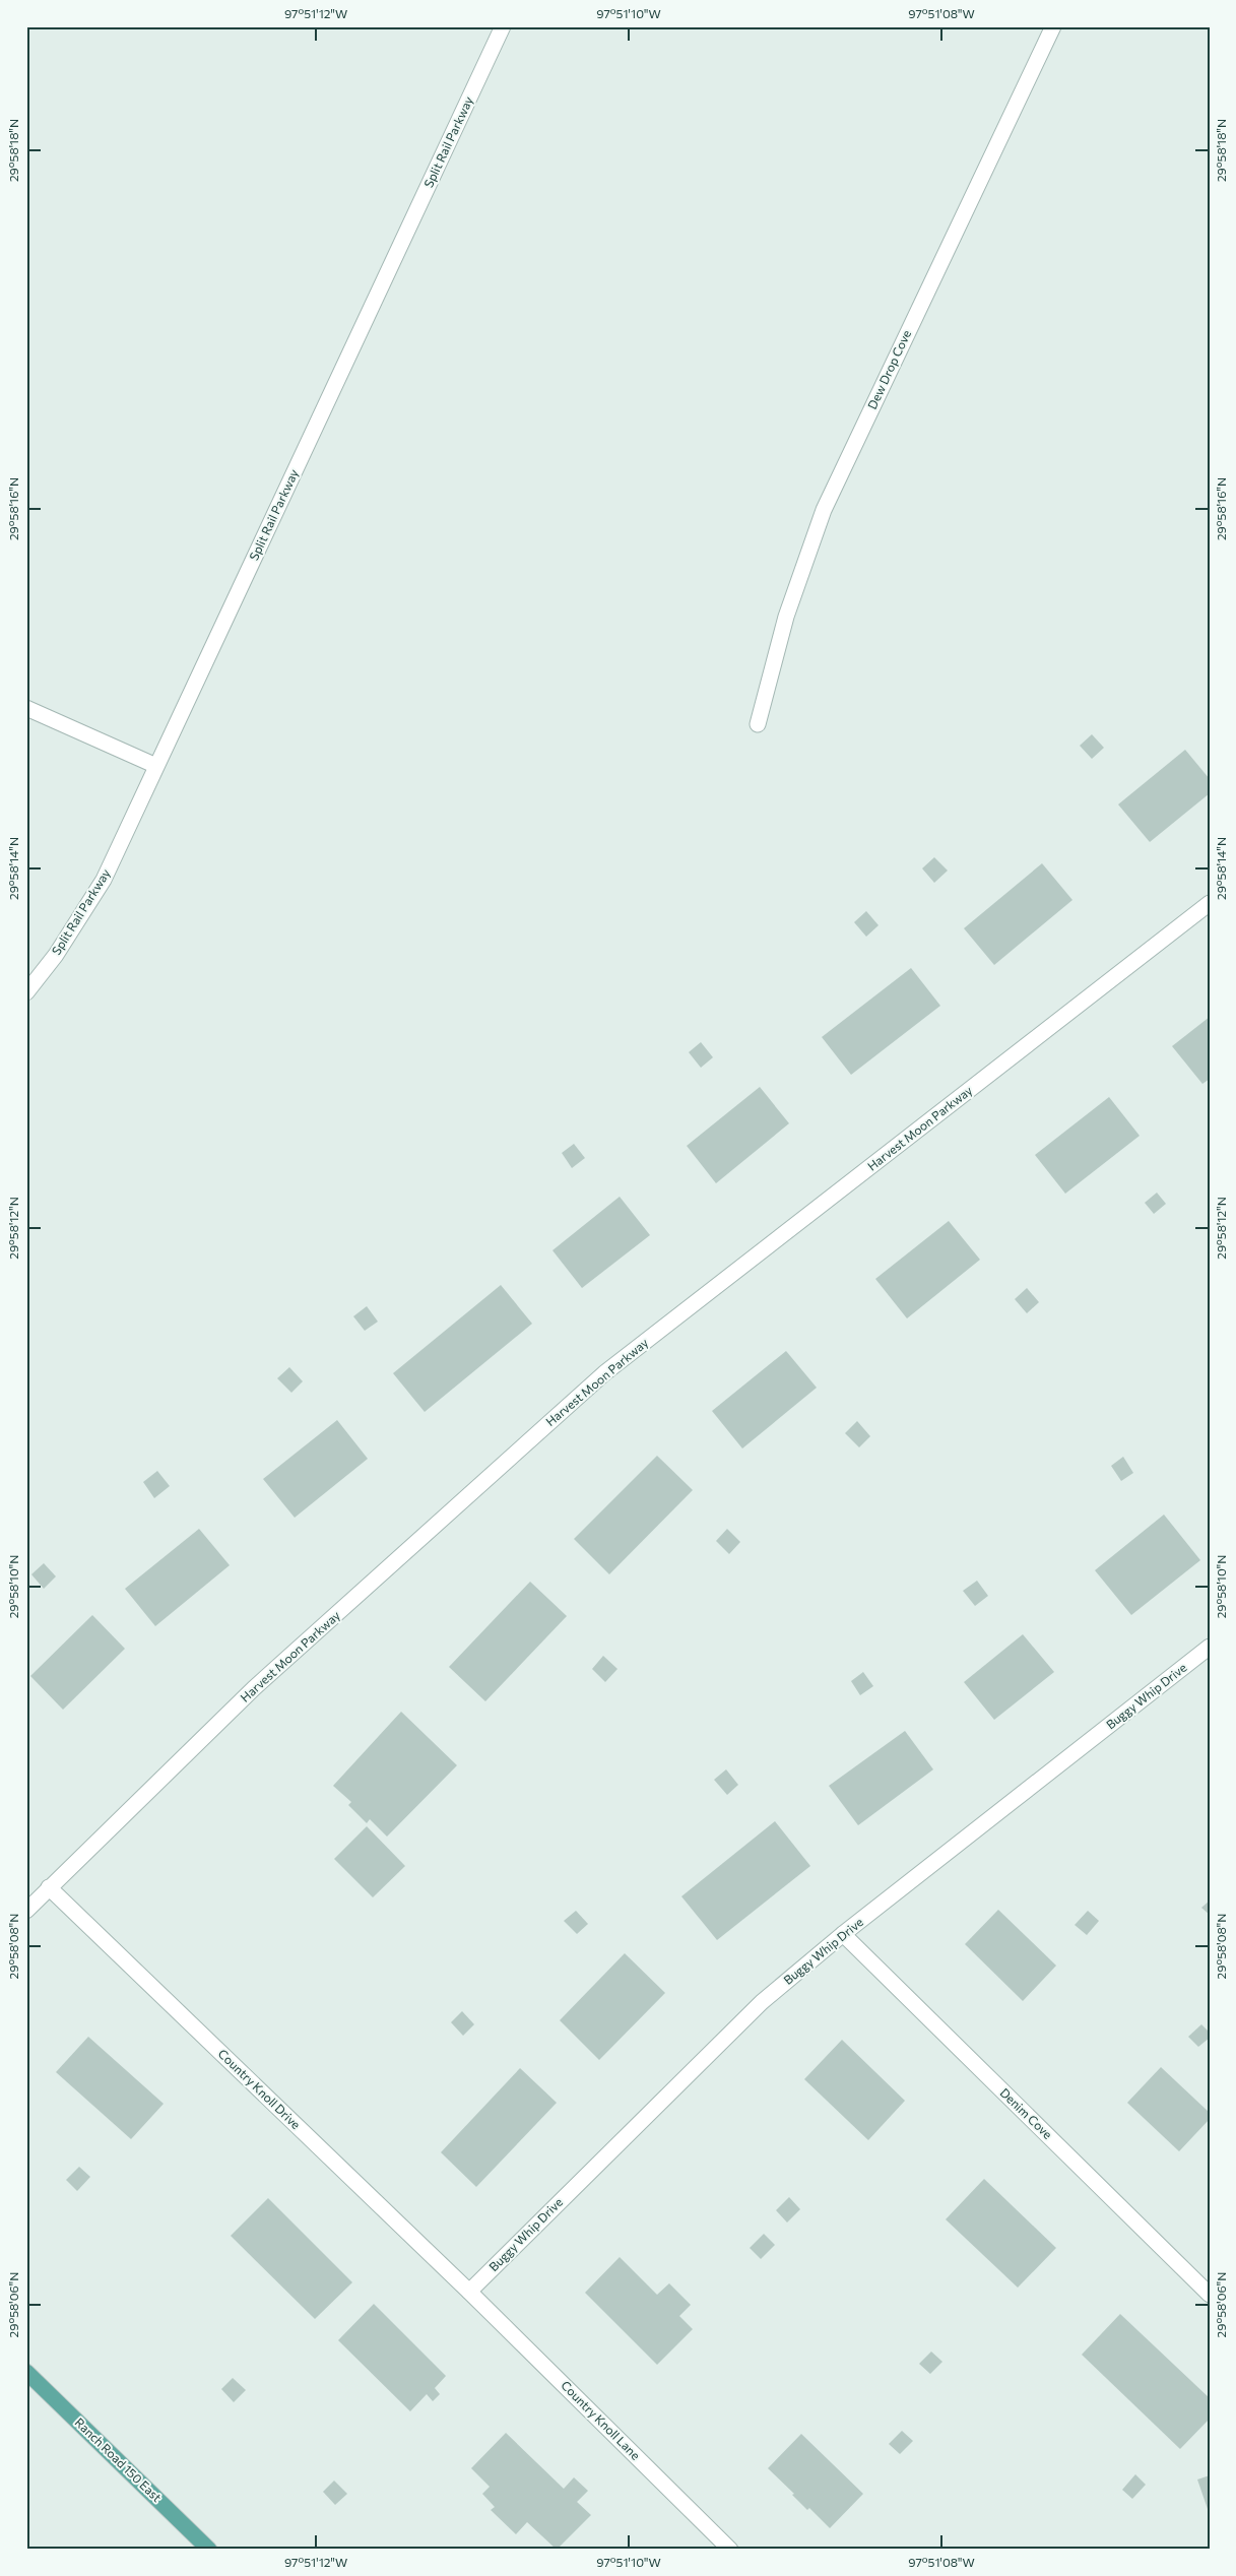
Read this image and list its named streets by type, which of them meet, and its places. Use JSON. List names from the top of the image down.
{
  "streets": {
    "main road": ["Ranch Road 150 East"],
    "street": [
      "Split Rail Parkway",
      "Dew Drop Cove",
      "Harvest Moon Parkway",
      "Buggy Whip Drive",
      "Country Knoll Drive",
      "Denim Cove",
      "Country Knoll Lane"
    ]
  },
  "crossings": [
    ["Harvest Moon Parkway", "Country Knoll Drive"],
    ["Buggy Whip Drive", "Country Knoll Drive"],
    ["Buggy Whip Drive", "Denim Cove"],
    ["Buggy Whip Drive", "Country Knoll Lane"],
    ["Country Knoll Drive", "Country Knoll Lane"]
  ],
  "coordinates": [
    "97°51'12\"W",
    "97°51'10\"W",
    "97°51'08\"W",
    "29°58'18\"N",
    "29°58'16\"N",
    "29°58'14\"N",
    "29°58'12\"N",
    "29°58'10\"N",
    "29°58'08\"N",
    "29°58'06\"N"
  ]
}
